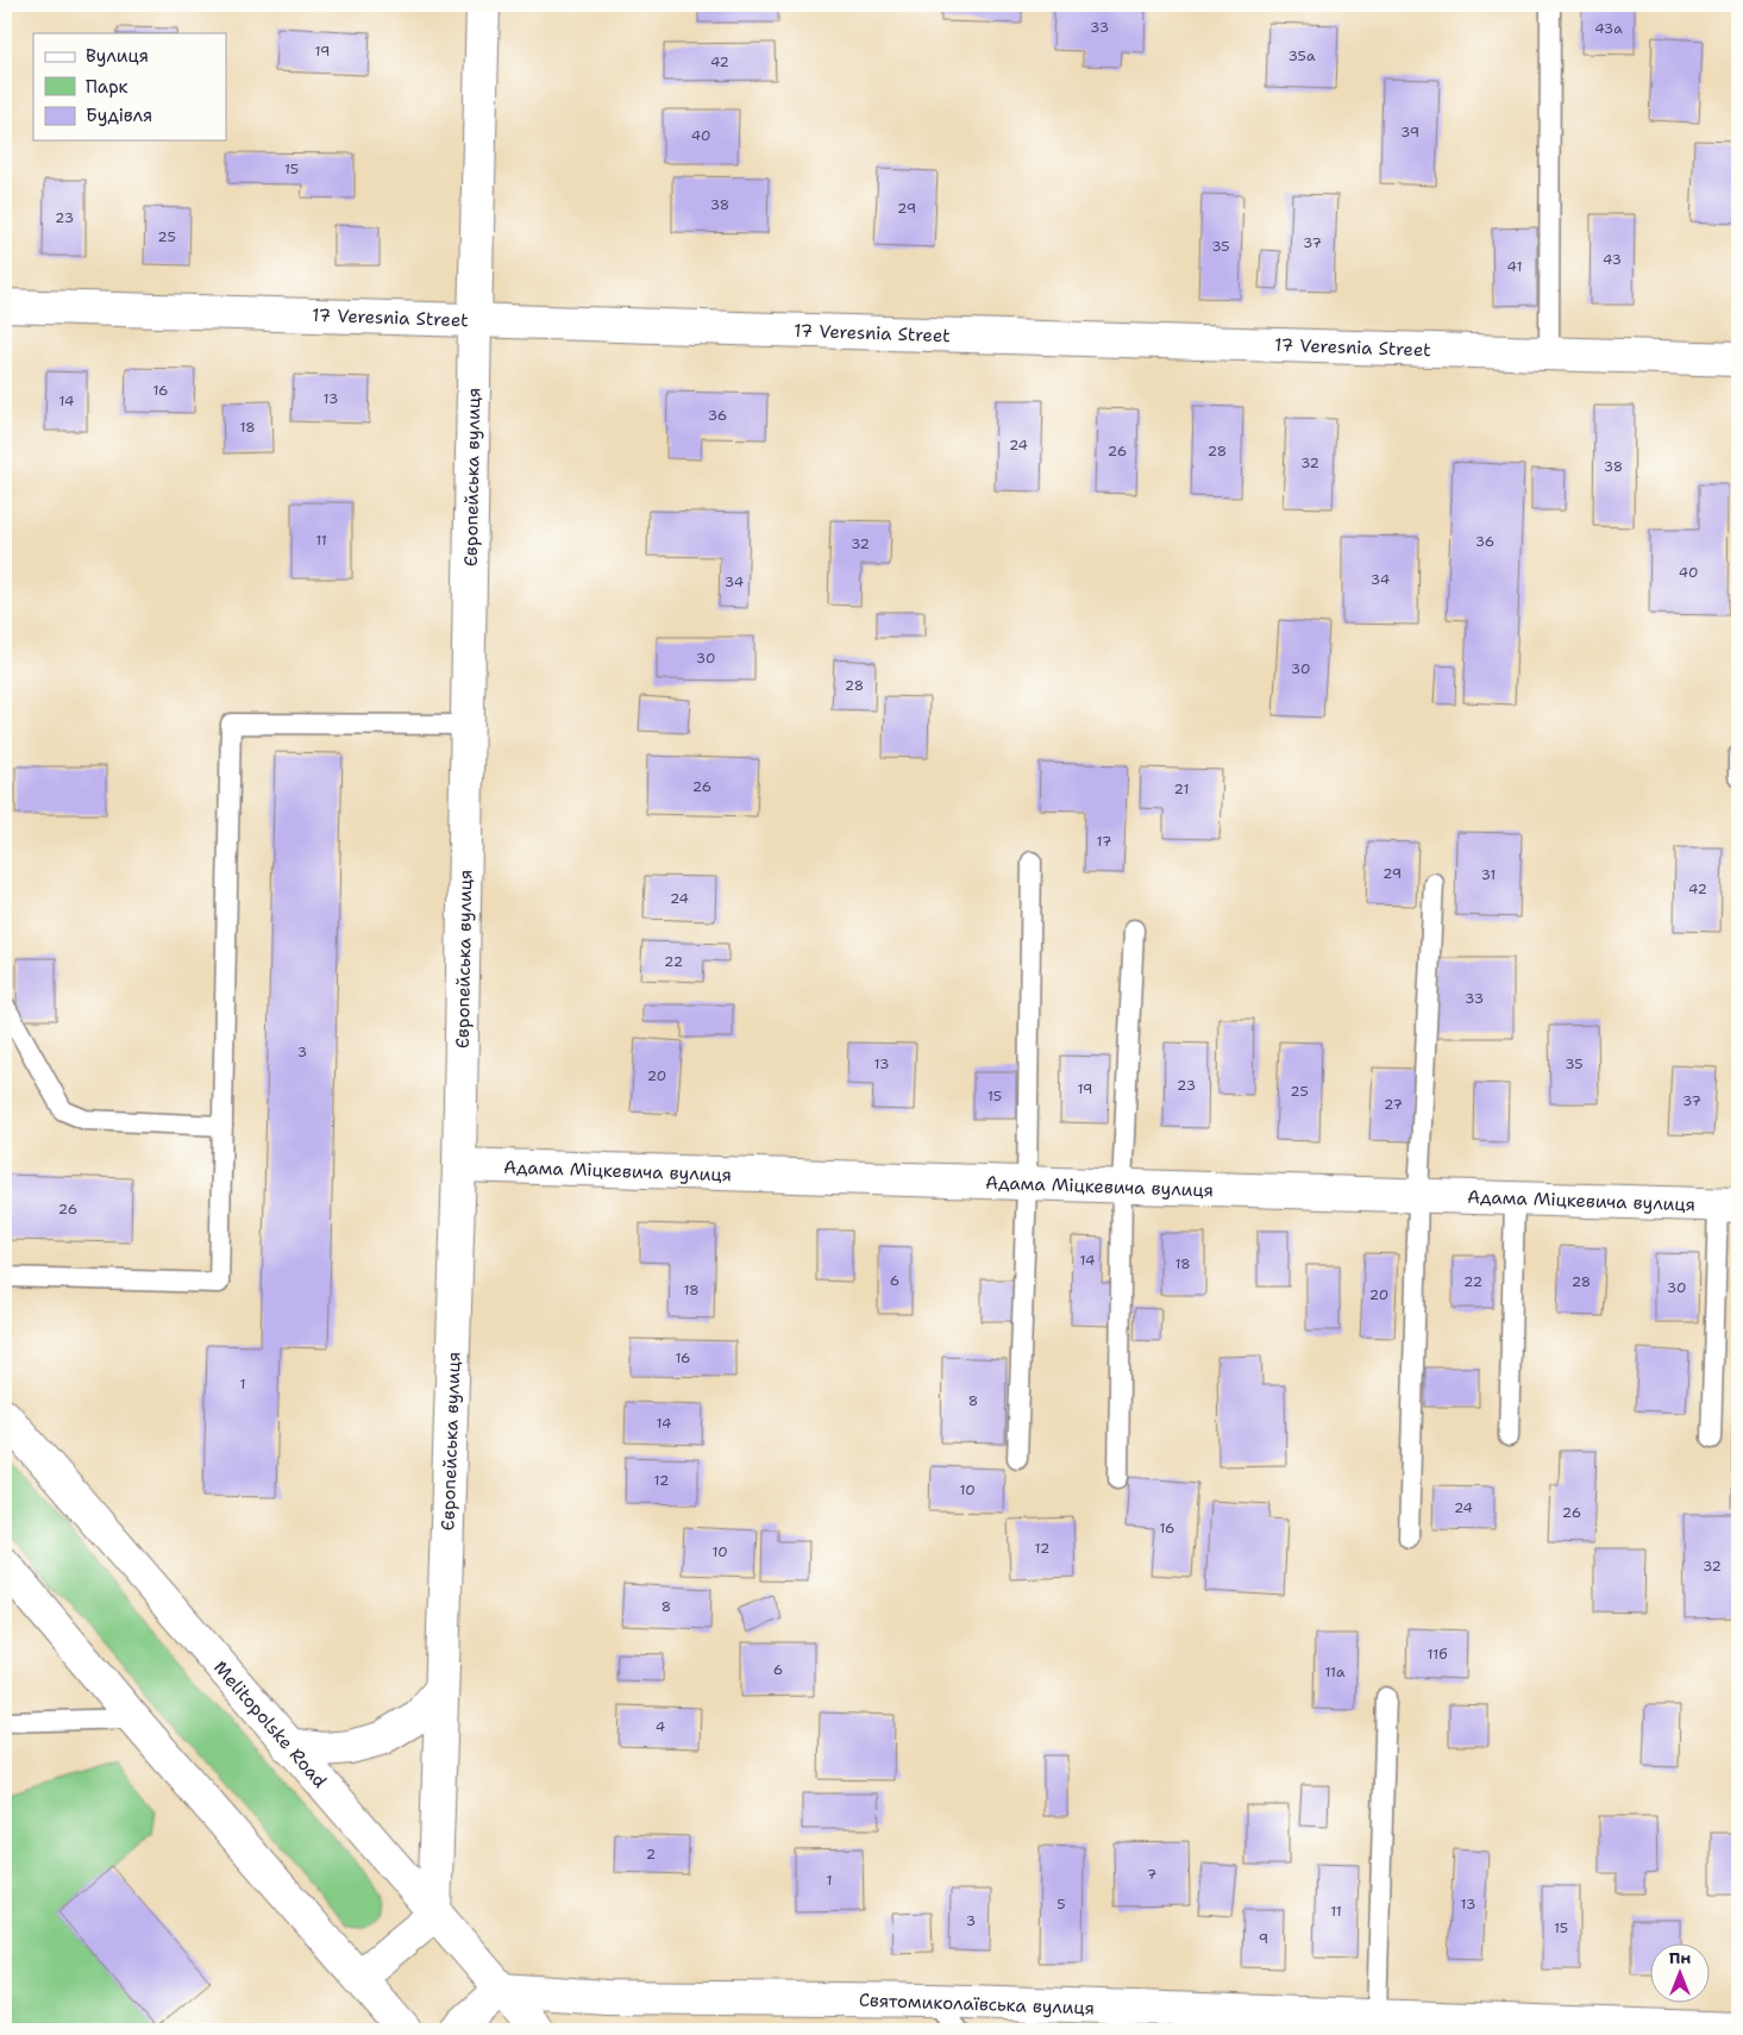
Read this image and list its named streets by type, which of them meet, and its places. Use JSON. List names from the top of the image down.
{
  "streets": {
    "street": [
      "17 Veresnia Street",
      "Європейська вулиця",
      "Адама Міцкевича вулиця",
      "Melitopolske Road",
      "Святомиколаївська вулиця"
    ]
  },
  "crossings": [
    ["17 Veresnia Street", "Європейська вулиця"],
    ["Європейська вулиця", "Адама Міцкевича вулиця"],
    ["Європейська вулиця", "Melitopolske Road"],
    ["Melitopolske Road", "Святомиколаївська вулиця"]
  ],
  "house_numbers": [
    "33",
    "43а",
    "19",
    "35а",
    "42",
    "39",
    "40",
    "15",
    "38",
    "29",
    "23",
    "25",
    "37",
    "35",
    "43",
    "41",
    "16",
    "13",
    "14",
    "36",
    "18",
    "24",
    "26",
    "28",
    "32",
    "38",
    "11",
    "36",
    "32",
    "40",
    "34",
    "34",
    "30",
    "30",
    "28",
    "26",
    "21",
    "17",
    "29",
    "31",
    "42",
    "24",
    "22",
    "33",
    "3",
    "13",
    "35",
    "20",
    "23",
    "19",
    "25",
    "15",
    "37",
    "27",
    "26",
    "14",
    "18",
    "6",
    "22",
    "28",
    "30",
    "18",
    "20",
    "16",
    "1",
    "8",
    "14",
    "12",
    "10",
    "24",
    "26",
    "16",
    "12",
    "10",
    "32",
    "8",
    "11б",
    "6",
    "11а",
    "4",
    "2",
    "7",
    "1",
    "5",
    "13",
    "11",
    "3",
    "15",
    "9"
  ],
  "legend": ["Вулиця", "Парк", "Будівля"],
  "north": "top"
}
